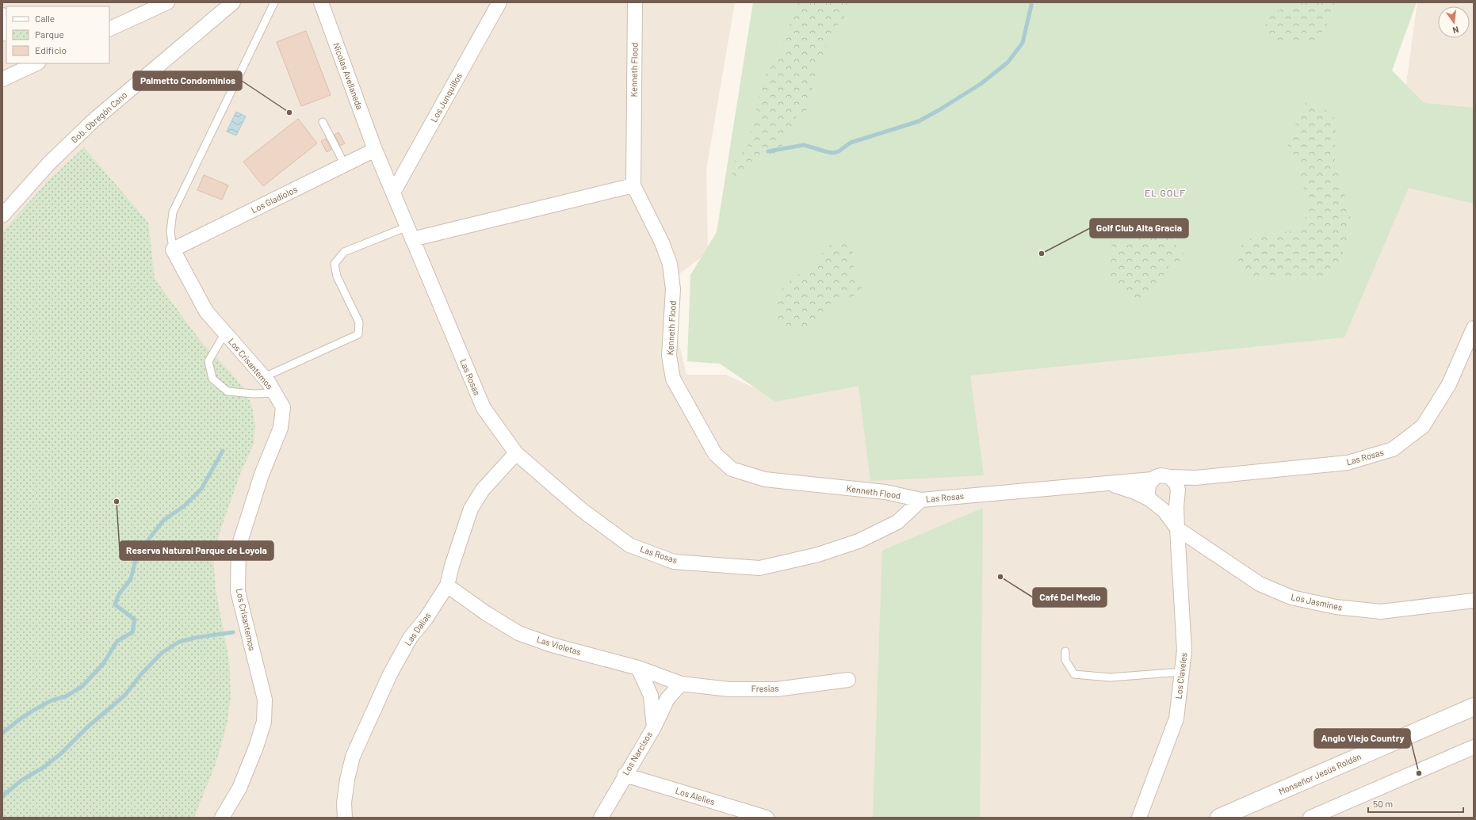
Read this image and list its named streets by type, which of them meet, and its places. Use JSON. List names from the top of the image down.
{
  "streets": {
    "street": [
      "Kenneth Flood",
      "Nicolas Avellaneda",
      "Los Junquillos",
      "Gob. Obregón Cano",
      "Los Gladiolos",
      "Los Crisantemos",
      "Las Rosas",
      "Los Jasmines",
      "Las Dalias",
      "Las Violetas",
      "Los Claveles",
      "Fresias",
      "Los Narcisos",
      "Monseñor Jesús Roldán",
      "Los Alelies"
    ]
  },
  "crossings": [
    ["Kenneth Flood", "Las Rosas"],
    ["Nicolas Avellaneda", "Los Gladiolos"],
    ["Nicolas Avellaneda", "Las Rosas"],
    ["Los Junquillos", "Las Rosas"],
    ["Los Gladiolos", "Los Crisantemos"],
    ["Los Gladiolos", "Las Rosas"],
    ["Las Rosas", "Los Jasmines"],
    ["Las Rosas", "Las Dalias"],
    ["Las Rosas", "Los Claveles"],
    ["Los Jasmines", "Los Claveles"],
    ["Las Dalias", "Las Violetas"],
    ["Las Violetas", "Fresias"],
    ["Las Violetas", "Los Narcisos"],
    ["Los Narcisos", "Los Alelies"]
  ],
  "districts": ["EL GOLF"],
  "places": [
    "Palmetto Condominios",
    "Golf Club Alta Gracia",
    "Reserva Natural Parque de Loyola",
    "Café Del Medio",
    "Anglo Viejo Country"
  ],
  "legend": ["Calle", "Parque", "Edificio"],
  "scale_bar": "50 m",
  "north": "bottom"
}
